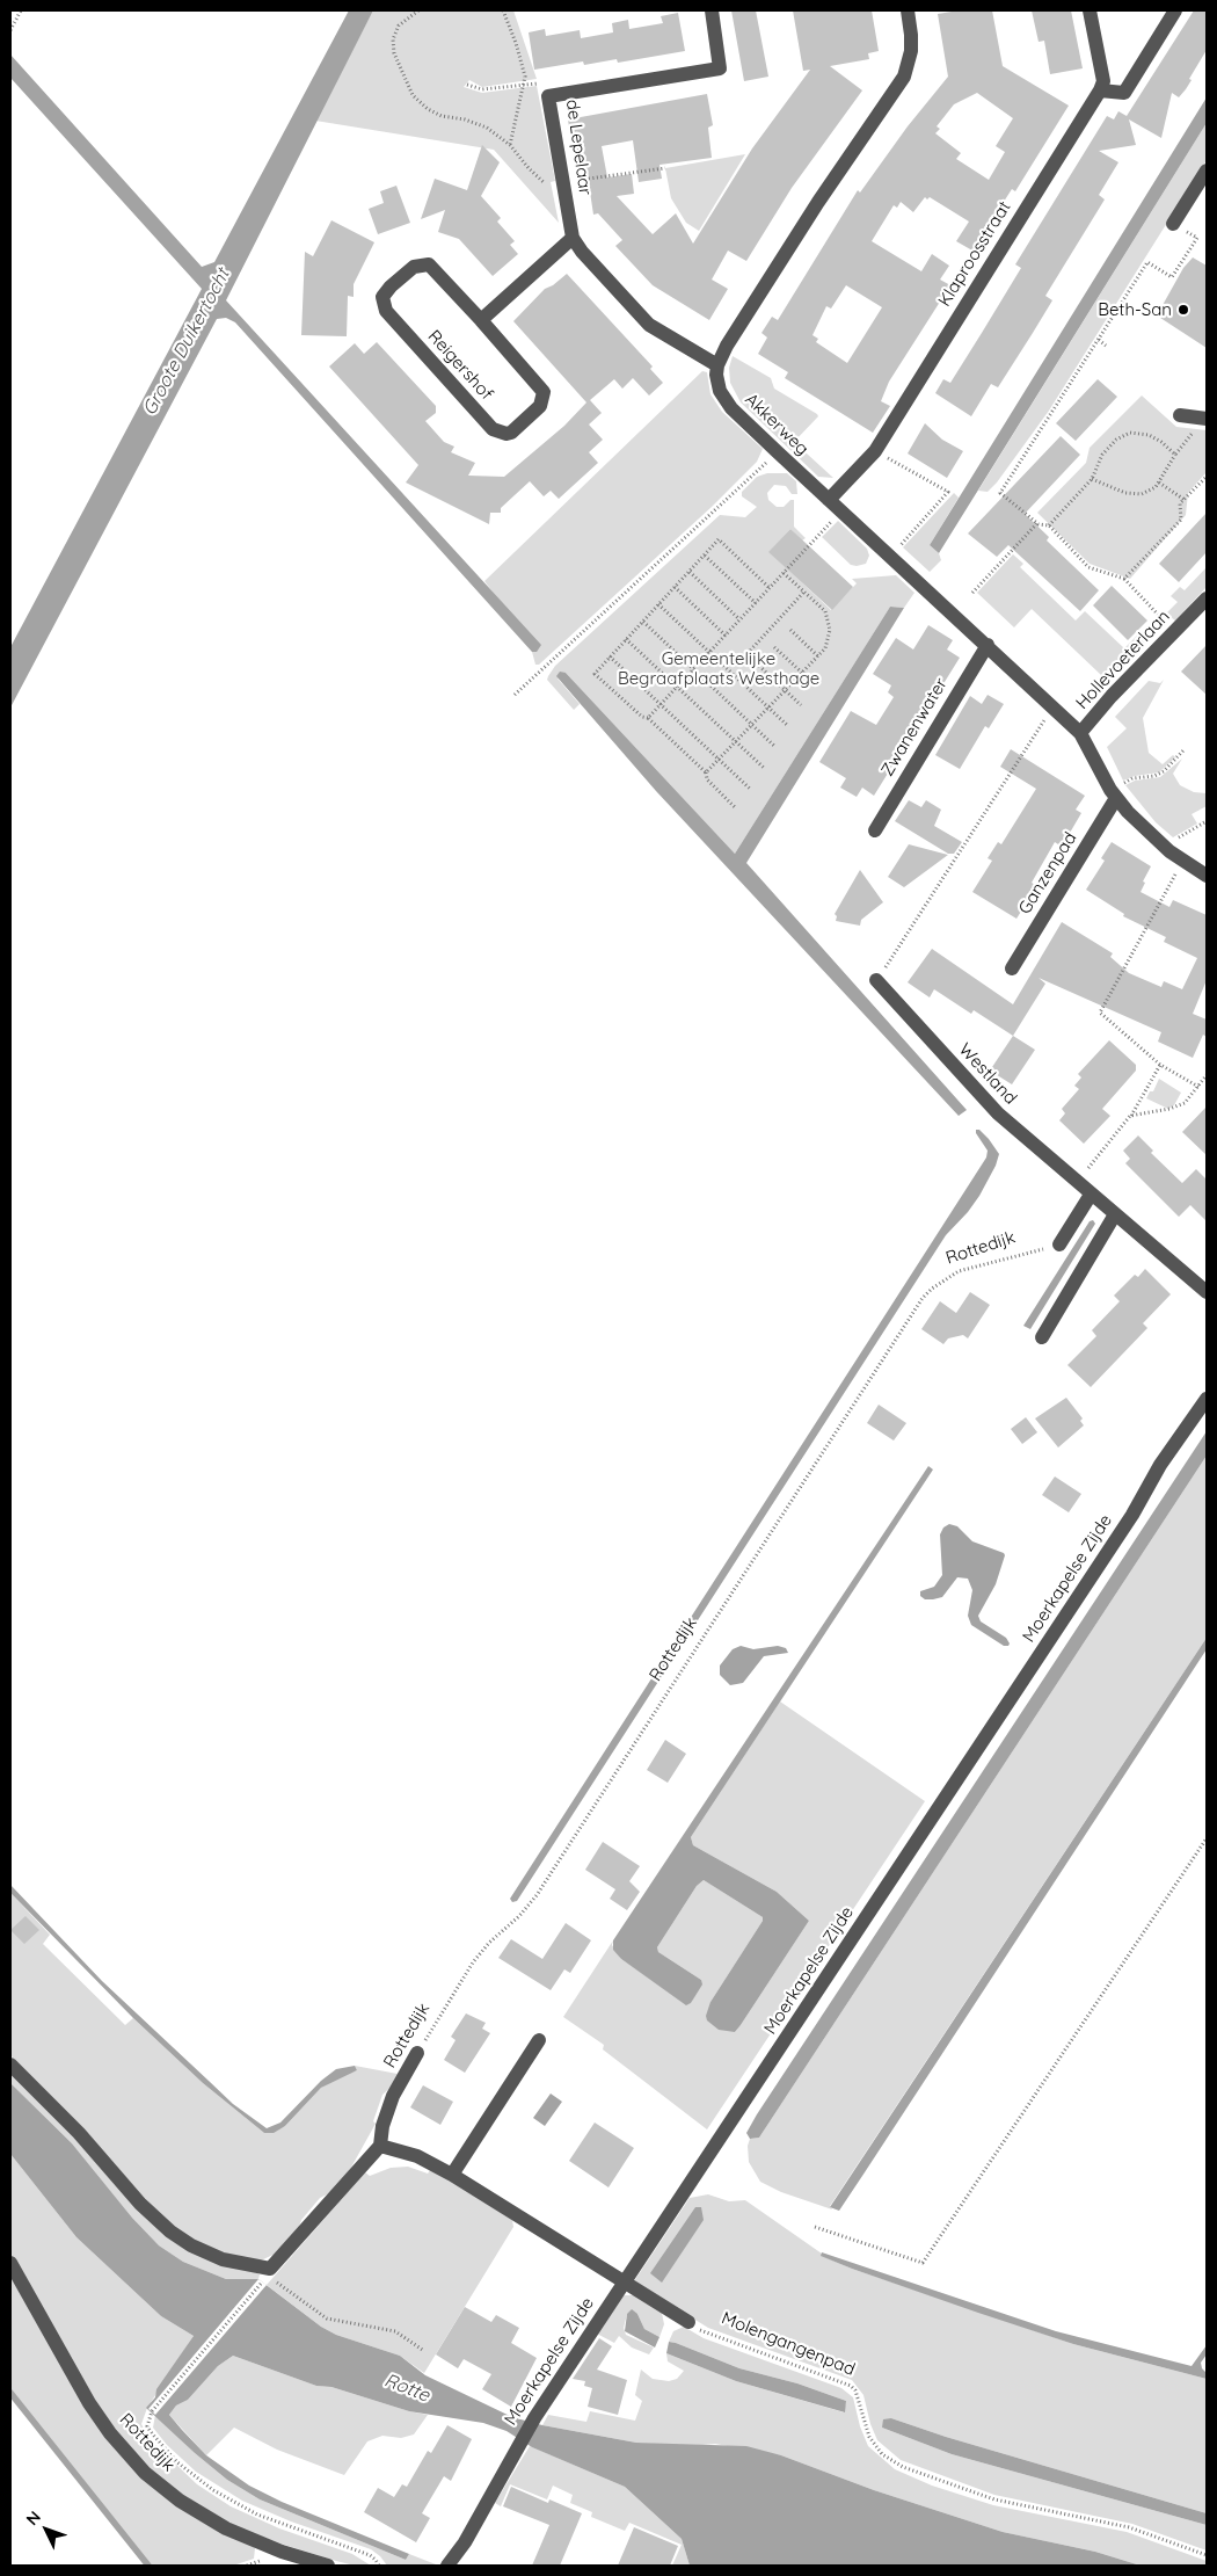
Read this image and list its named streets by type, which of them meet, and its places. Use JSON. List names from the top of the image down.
{
  "streets": {
    "street": [
      "de Lepelaar",
      "Klaproosstraat",
      "Reigershof",
      "Akkerweg",
      "Hollevoeterlaan",
      "Zwanenwater",
      "Ganzenpad",
      "Westland",
      "Rottedijk",
      "Moerkapelse Zijde"
    ],
    "path": ["Molengangenpad"]
  },
  "crossings": [
    ["de Lepelaar", "Akkerweg"],
    ["Klaproosstraat", "Akkerweg"],
    ["Akkerweg", "Hollevoeterlaan"],
    ["Akkerweg", "Zwanenwater"],
    ["Hollevoeterlaan", "Ganzenpad"]
  ],
  "water": ["Groote Duikertocht", "Rotte"],
  "parks": ["Gemeentelijke Begraafplaats Westhage"],
  "places": ["Beth-San"],
  "north": "top left"
}
